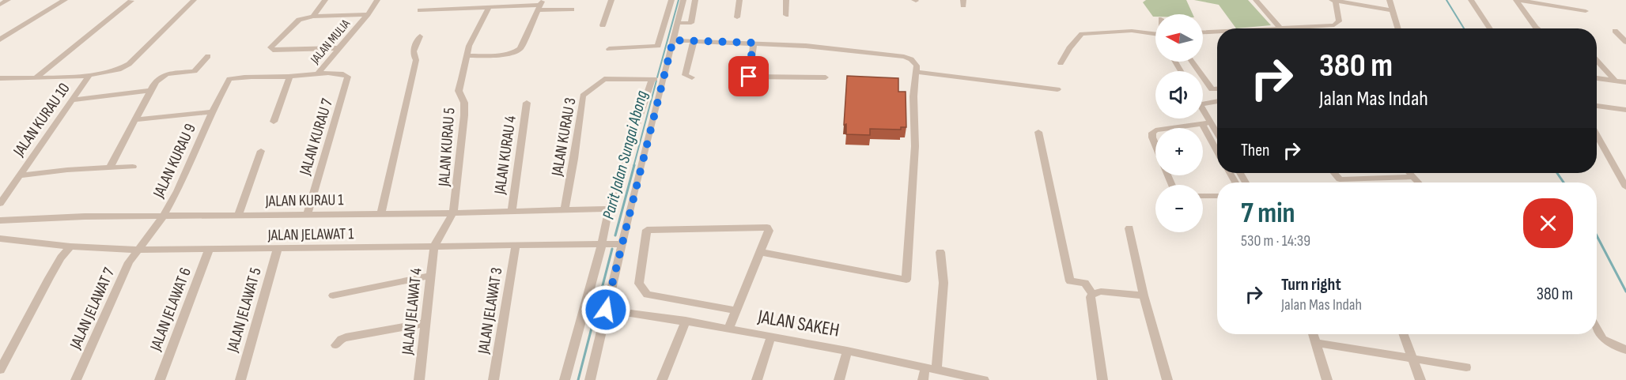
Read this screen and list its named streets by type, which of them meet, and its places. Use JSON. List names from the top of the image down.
{
  "streets": {
    "street": [
      "JALAN MULIA",
      "JALAN KURAU 10",
      "JALAN KURAU 7",
      "JALAN KURAU 3",
      "JALAN KURAU 5",
      "JALAN KURAU 4",
      "JALAN KURAU 9",
      "JALAN KURAU 1",
      "JALAN JELAWAT 1",
      "JALAN JELAWAT 7",
      "JALAN JELAWAT 6",
      "JALAN JELAWAT 5",
      "JALAN JELAWAT 3",
      "JALAN JELAWAT 4",
      "JALAN SAKEH"
    ]
  },
  "crossings": [
    ["JALAN MULIA", "JALAN KURAU 7"],
    ["JALAN KURAU 7", "JALAN KURAU 1"],
    ["JALAN KURAU 3", "JALAN KURAU 1"],
    ["JALAN KURAU 5", "JALAN KURAU 1"],
    ["JALAN KURAU 4", "JALAN KURAU 1"],
    ["JALAN KURAU 9", "JALAN KURAU 1"],
    ["JALAN KURAU 9", "JALAN JELAWAT 1"],
    ["JALAN KURAU 9", "JALAN JELAWAT 7"],
    ["JALAN JELAWAT 1", "JALAN JELAWAT 7"],
    ["JALAN JELAWAT 1", "JALAN JELAWAT 6"],
    ["JALAN JELAWAT 1", "JALAN JELAWAT 5"],
    ["JALAN JELAWAT 1", "JALAN JELAWAT 3"],
    ["JALAN JELAWAT 1", "JALAN JELAWAT 4"]
  ],
  "water": ["Parit Jalan Sungai Abong"],
  "north": "left",
  "page": {
    "map_buttons": ["+", "−"],
    "turn": ["380 m", "Jalan Mas Indah"],
    "then": "Then",
    "heading": ["7 min", "530 m · 14:39"],
    "list": [
      {
        "name": "Turn right",
        "note": "Jalan Mas Indah",
        "value": "380 m"
      }
    ]
  }
}
